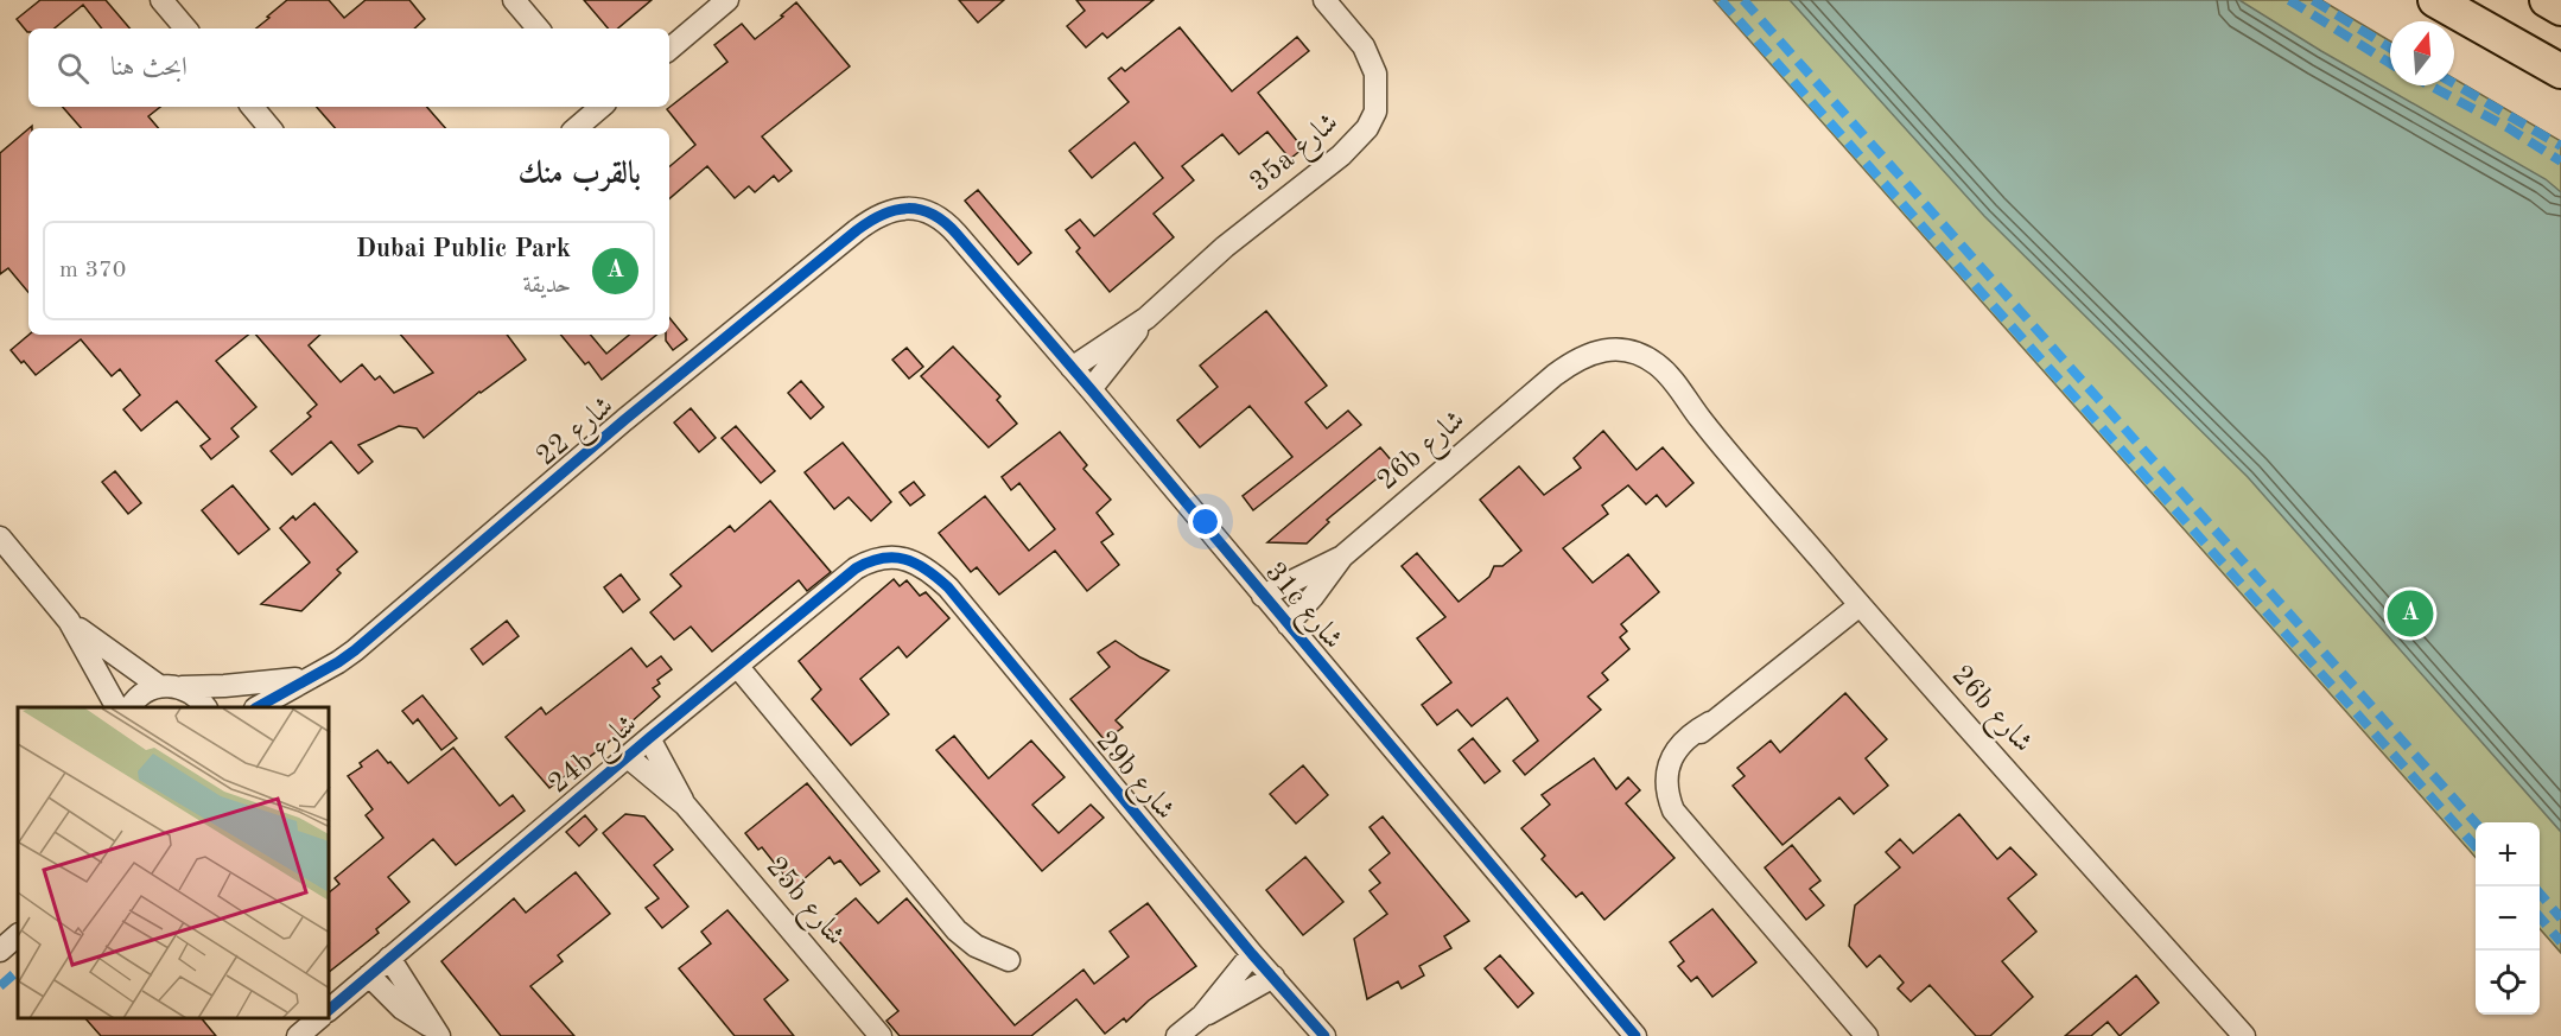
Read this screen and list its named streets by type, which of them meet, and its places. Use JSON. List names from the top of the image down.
{
  "streets": {
    "street": [
      "35a شارع",
      "شارع 22",
      "26b شارع",
      "31c شارع",
      "24b شارع",
      "29b شارع",
      "25b شارع"
    ]
  },
  "crossings": [
    ["35a شارع", "31c شارع"],
    ["شارع 22", "31c شارع"],
    ["26b شارع", "31c شارع"],
    ["24b شارع", "29b شارع"],
    ["24b شارع", "25b شارع"]
  ],
  "north": "top",
  "page": {
    "search": "ابحث هنا",
    "heading": "بالقرب منك",
    "list": [
      {
        "mark": "A",
        "name": "Dubai Public Park",
        "note": "حديقة",
        "value": "370 m"
      }
    ],
    "pins": "A",
    "map_buttons": ["+", "−"]
  }
}
